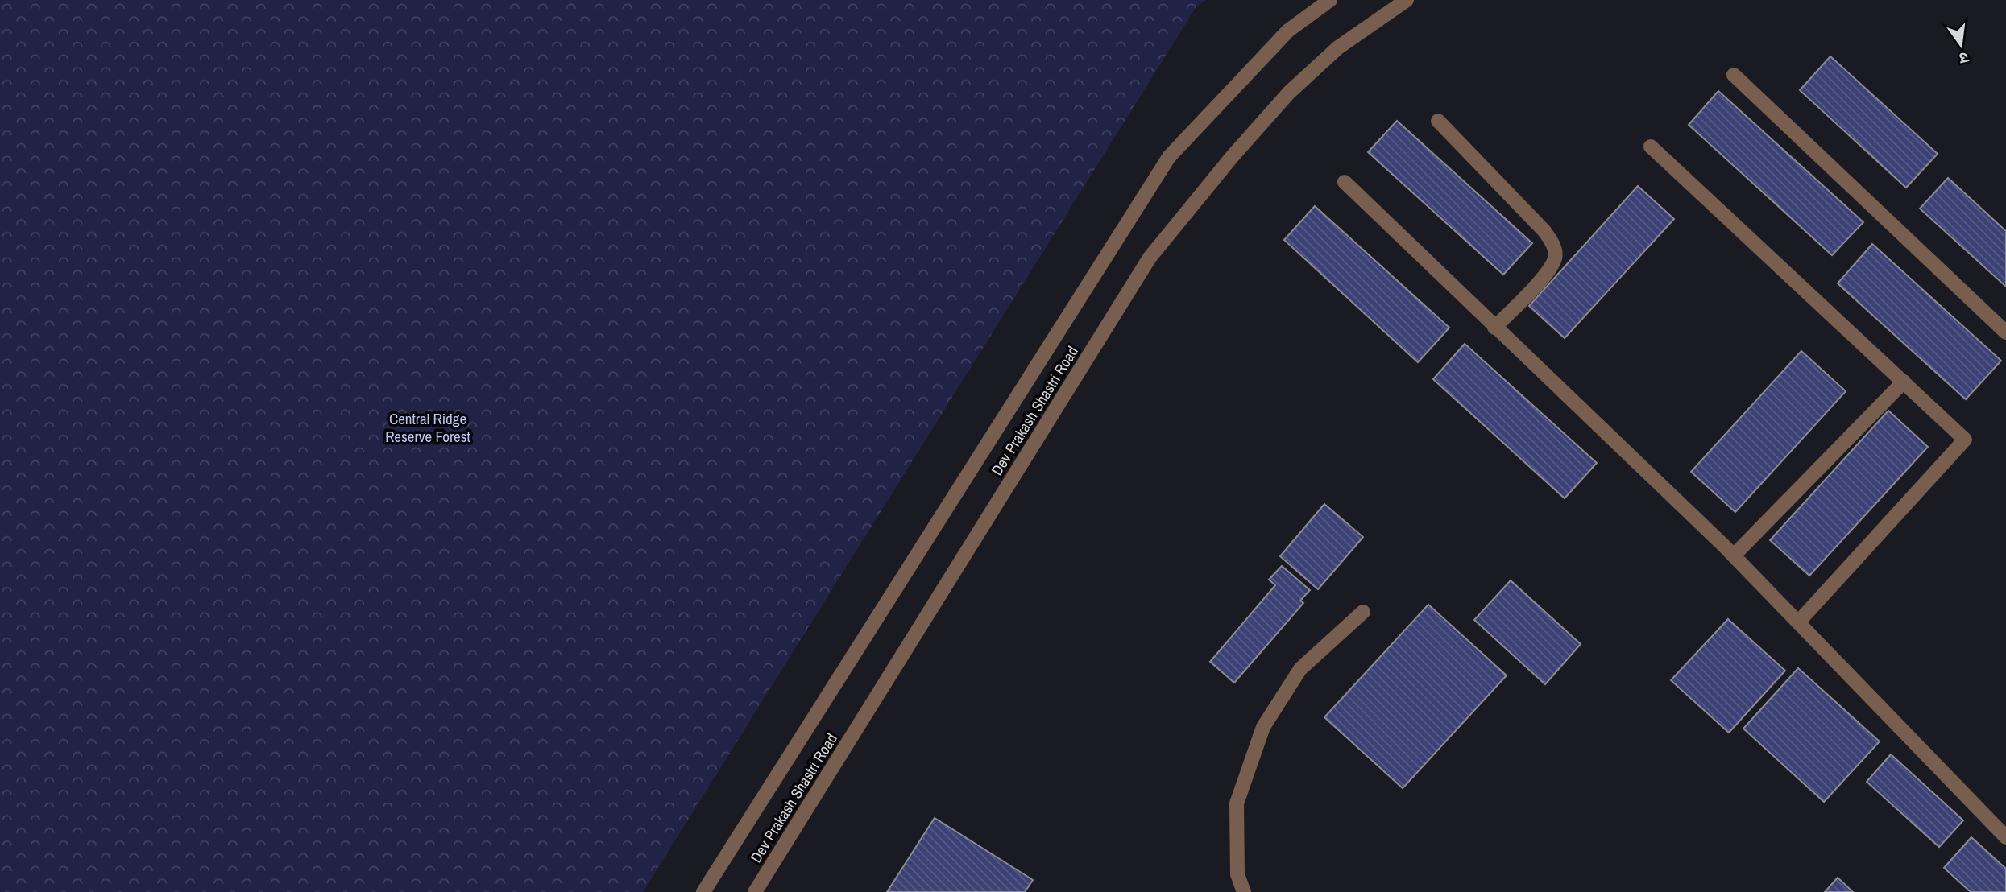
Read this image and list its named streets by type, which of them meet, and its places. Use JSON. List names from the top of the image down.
{
  "streets": {
    "street": ["Dev Prakash Shastri Road"]
  },
  "parks": ["Central Ridge Reserve Forest"],
  "north": "bottom"
}
